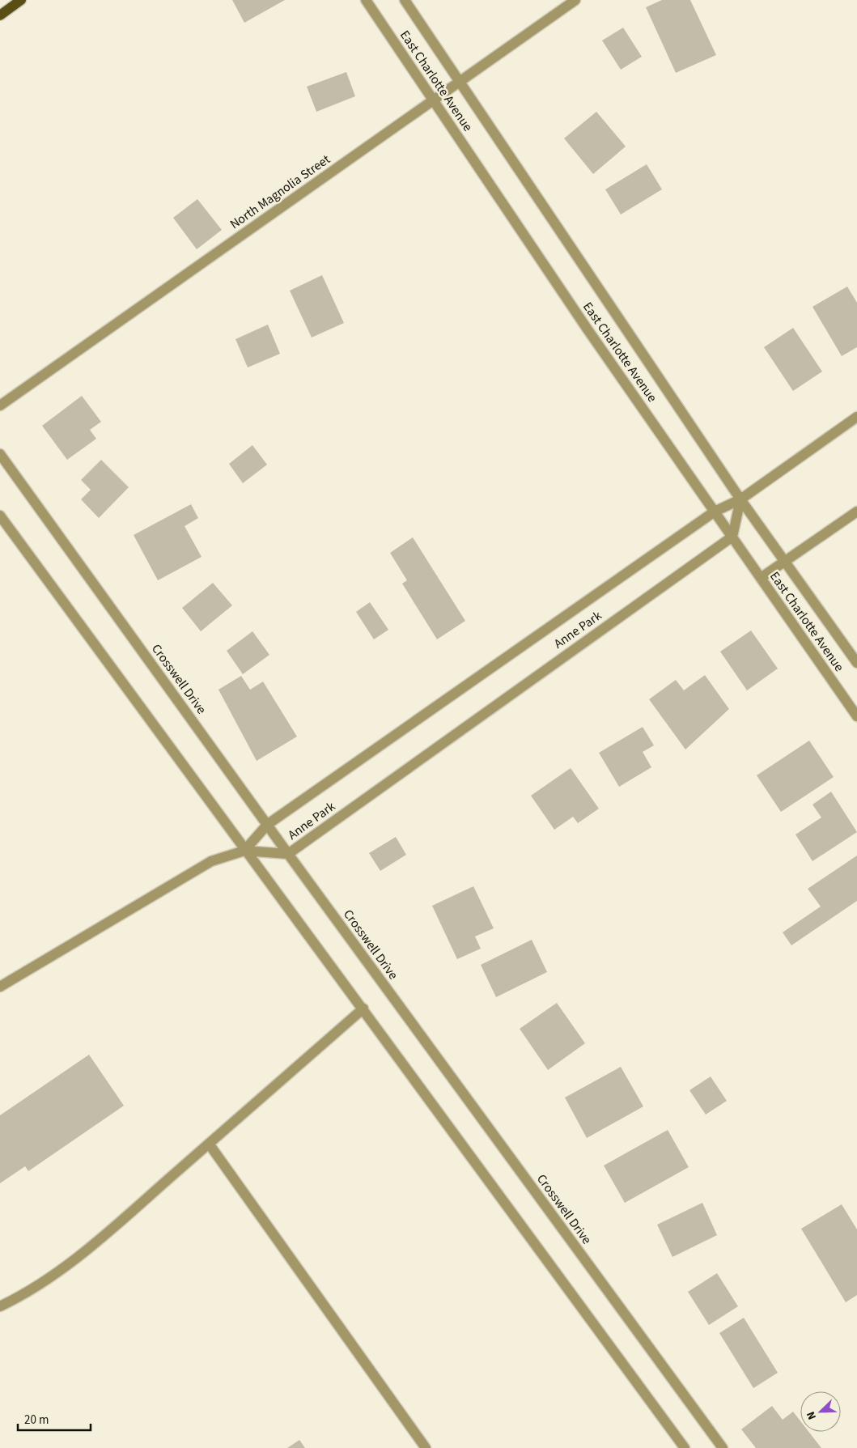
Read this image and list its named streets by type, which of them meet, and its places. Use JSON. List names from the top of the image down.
{
  "streets": {
    "street": [
      "East Charlotte Avenue",
      "North Magnolia Street",
      "Anne Park",
      "Crosswell Drive"
    ]
  },
  "crossings": [
    ["East Charlotte Avenue", "North Magnolia Street"],
    ["East Charlotte Avenue", "Anne Park"],
    ["Anne Park", "Crosswell Drive"]
  ],
  "scale_bar": "20 m",
  "north": "bottom left"
}
